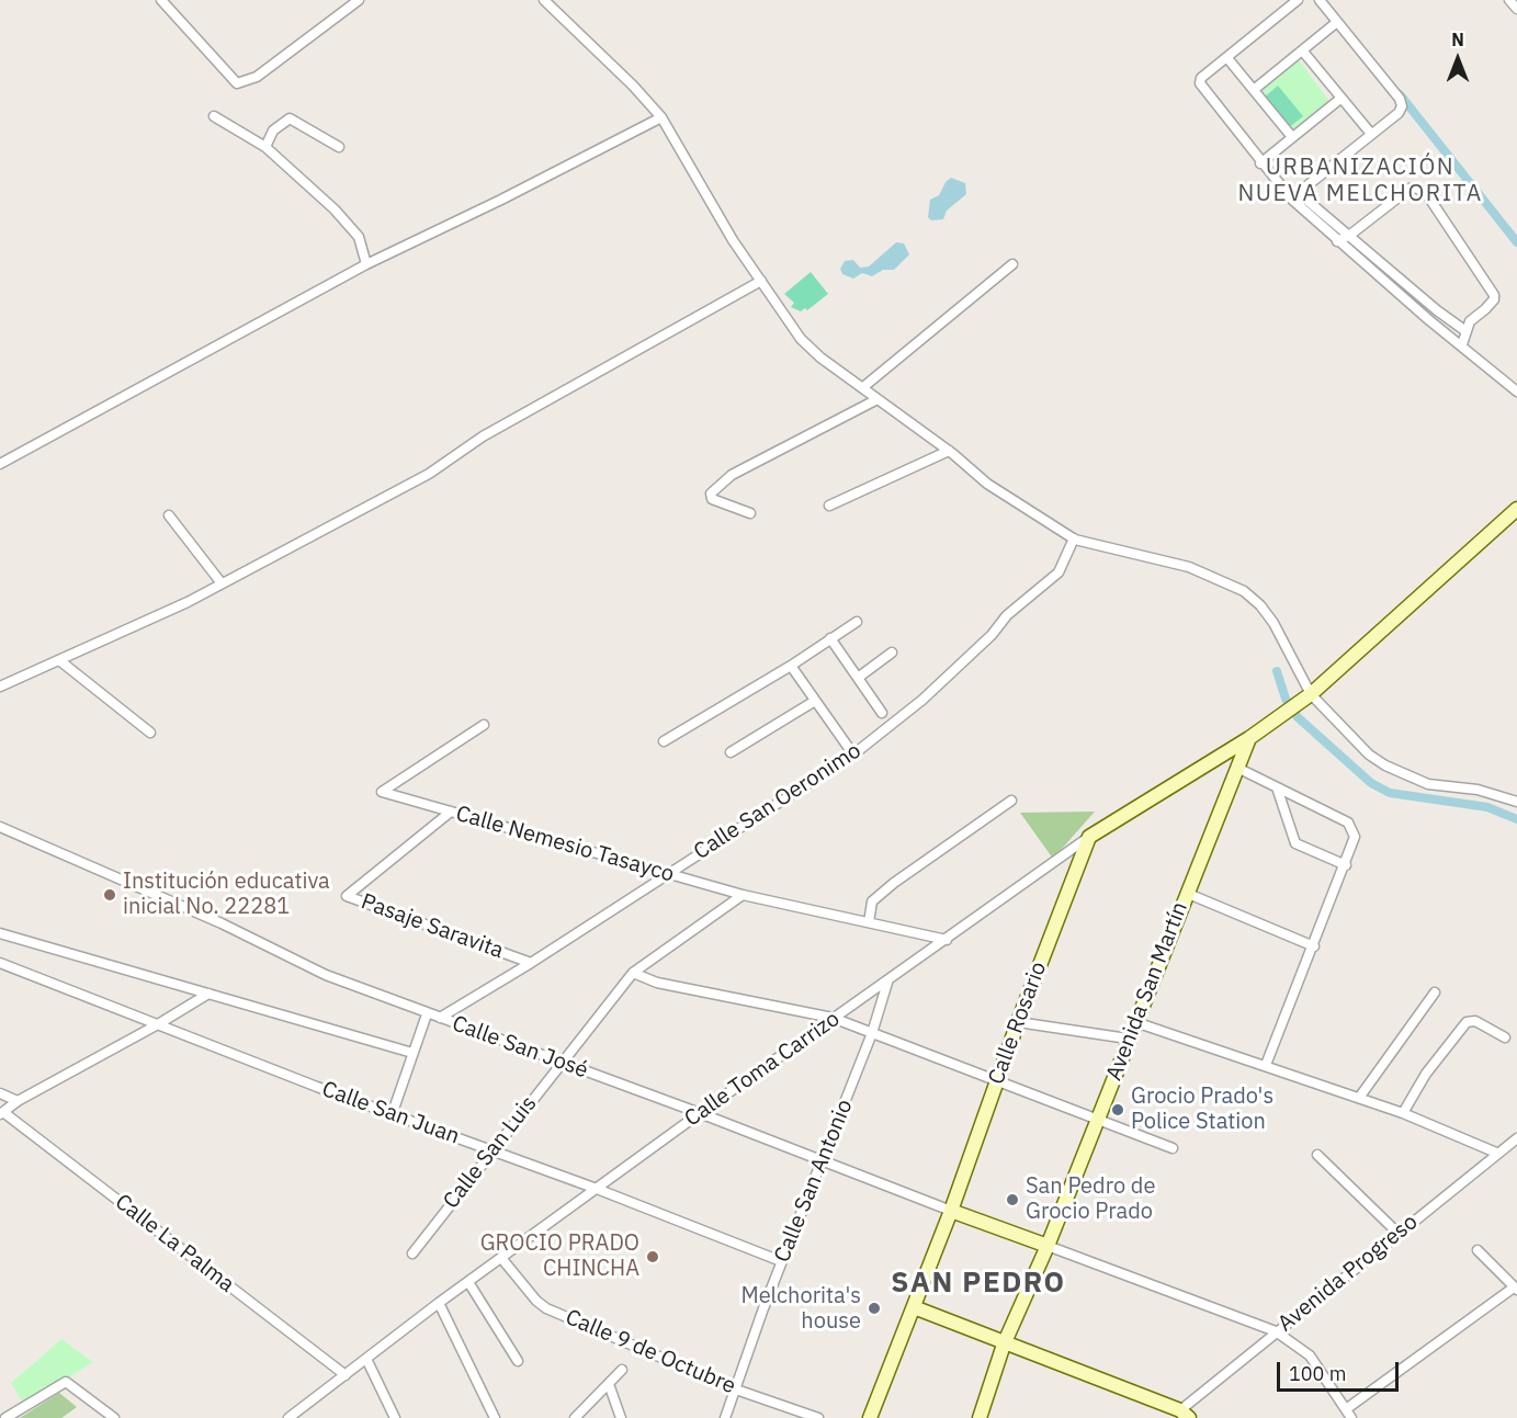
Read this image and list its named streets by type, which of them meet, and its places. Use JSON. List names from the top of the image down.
{
  "streets": {
    "main road": [
      "Avenida San Martín",
      "Calle Rosario",
      "Calle San José",
      "Calle Toma Carrizo"
    ],
    "street": [
      "Calle San Oeronimo",
      "Calle Nemesio Tasayco",
      "Pasaje Saravita",
      "Calle San Juan",
      "Calle San Luis",
      "Calle San Antonio",
      "Calle La Palma",
      "Avenida Progreso",
      "Calle 9 de Octubre"
    ]
  },
  "crossings": [
    ["Calle San Oeronimo", "Calle Nemesio Tasayco"],
    ["Calle San Oeronimo", "Pasaje Saravita"],
    ["Calle San Oeronimo", "Calle San José"],
    ["Calle Nemesio Tasayco", "Pasaje Saravita"],
    ["Calle Nemesio Tasayco", "Calle Toma Carrizo"],
    ["Calle Nemesio Tasayco", "Calle San Luis"],
    ["Avenida San Martín", "Calle San José"],
    ["Avenida San Martín", "Calle Toma Carrizo"],
    ["Calle Rosario", "Calle San José"],
    ["Calle Rosario", "Calle Toma Carrizo"],
    ["Calle San José", "Calle Toma Carrizo"],
    ["Calle San José", "Calle San Luis"],
    ["Calle San José", "Calle San Antonio"],
    ["Calle Toma Carrizo", "Calle San Juan"],
    ["Calle Toma Carrizo", "Calle San Antonio"],
    ["Calle Toma Carrizo", "Calle La Palma"],
    ["Calle Toma Carrizo", "Calle 9 de Octubre"],
    ["Calle San Juan", "Calle San Luis"],
    ["Calle San Juan", "Calle San Antonio"],
    ["Calle San Antonio", "Calle 9 de Octubre"]
  ],
  "districts": ["URBANIZACIÓN NUEVA MELCHORITA", "SAN PEDRO"],
  "places": [
    "Institución educativa inicial No. 22281",
    "Grocio Prado's Police Station",
    "San Pedro de Grocio Prado",
    "GROCIO PRADO CHINCHA",
    "Melchorita's house"
  ],
  "scale_bar": "100 m",
  "north": "top"
}
